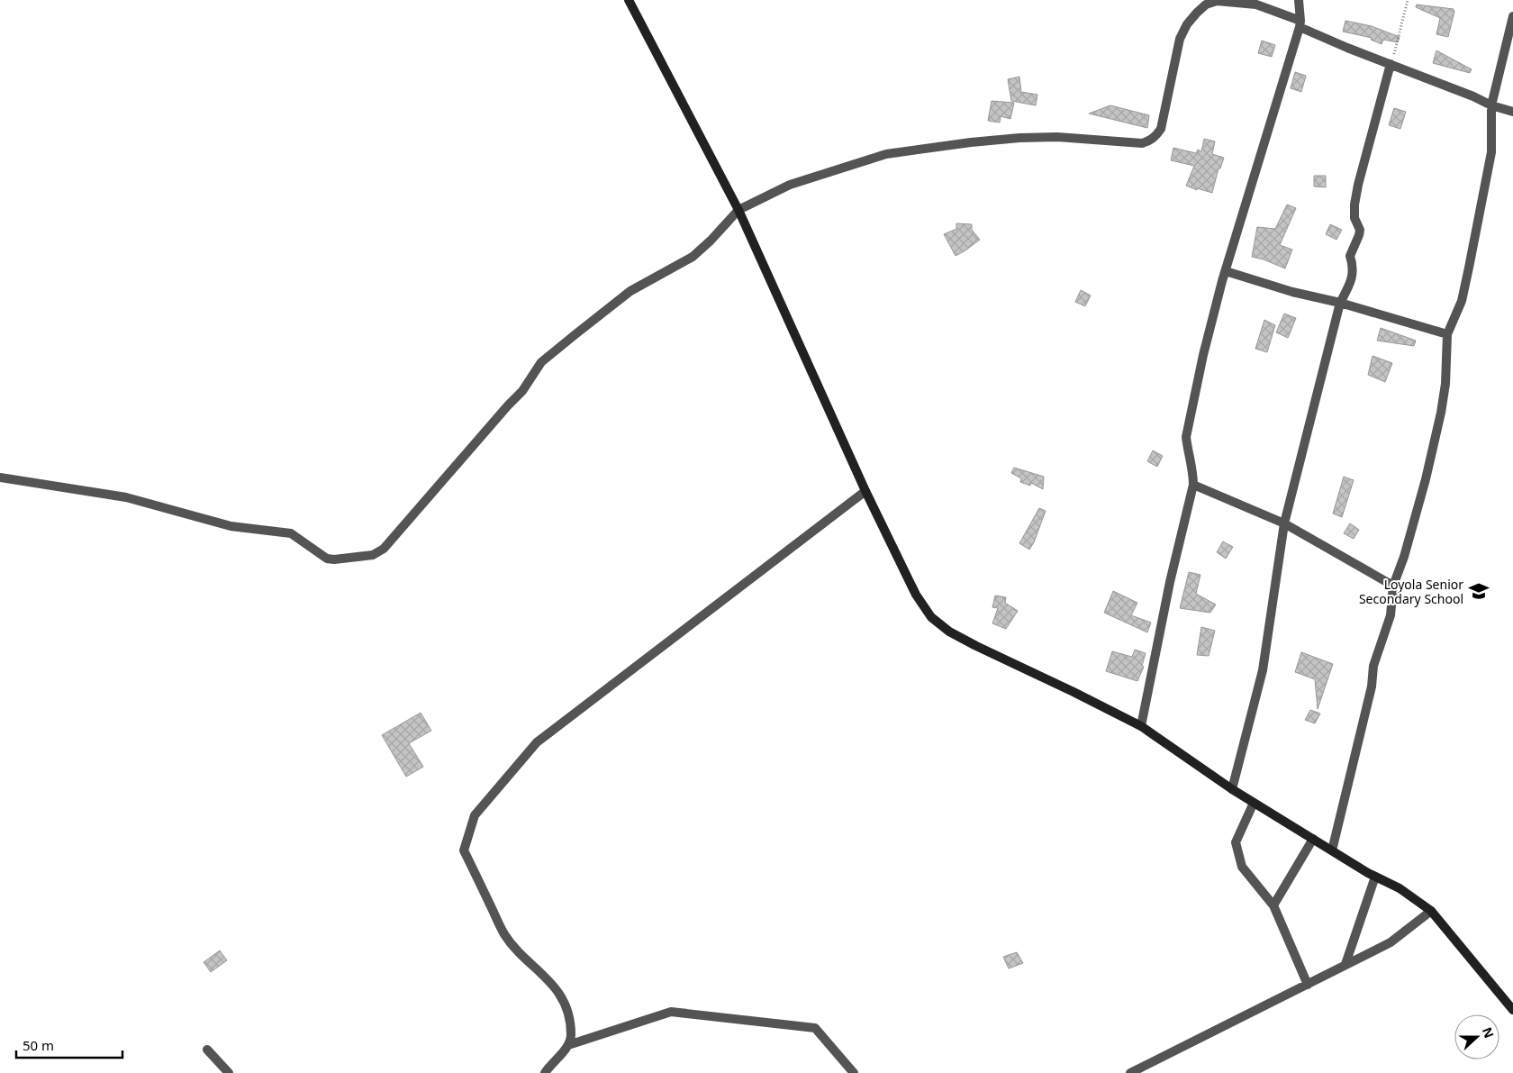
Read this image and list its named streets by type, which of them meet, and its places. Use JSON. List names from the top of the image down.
{
  "places": {
    "school or university": ["Loyola Senior Secondary School"]
  },
  "scale_bar": "50 m",
  "north": "right"
}
